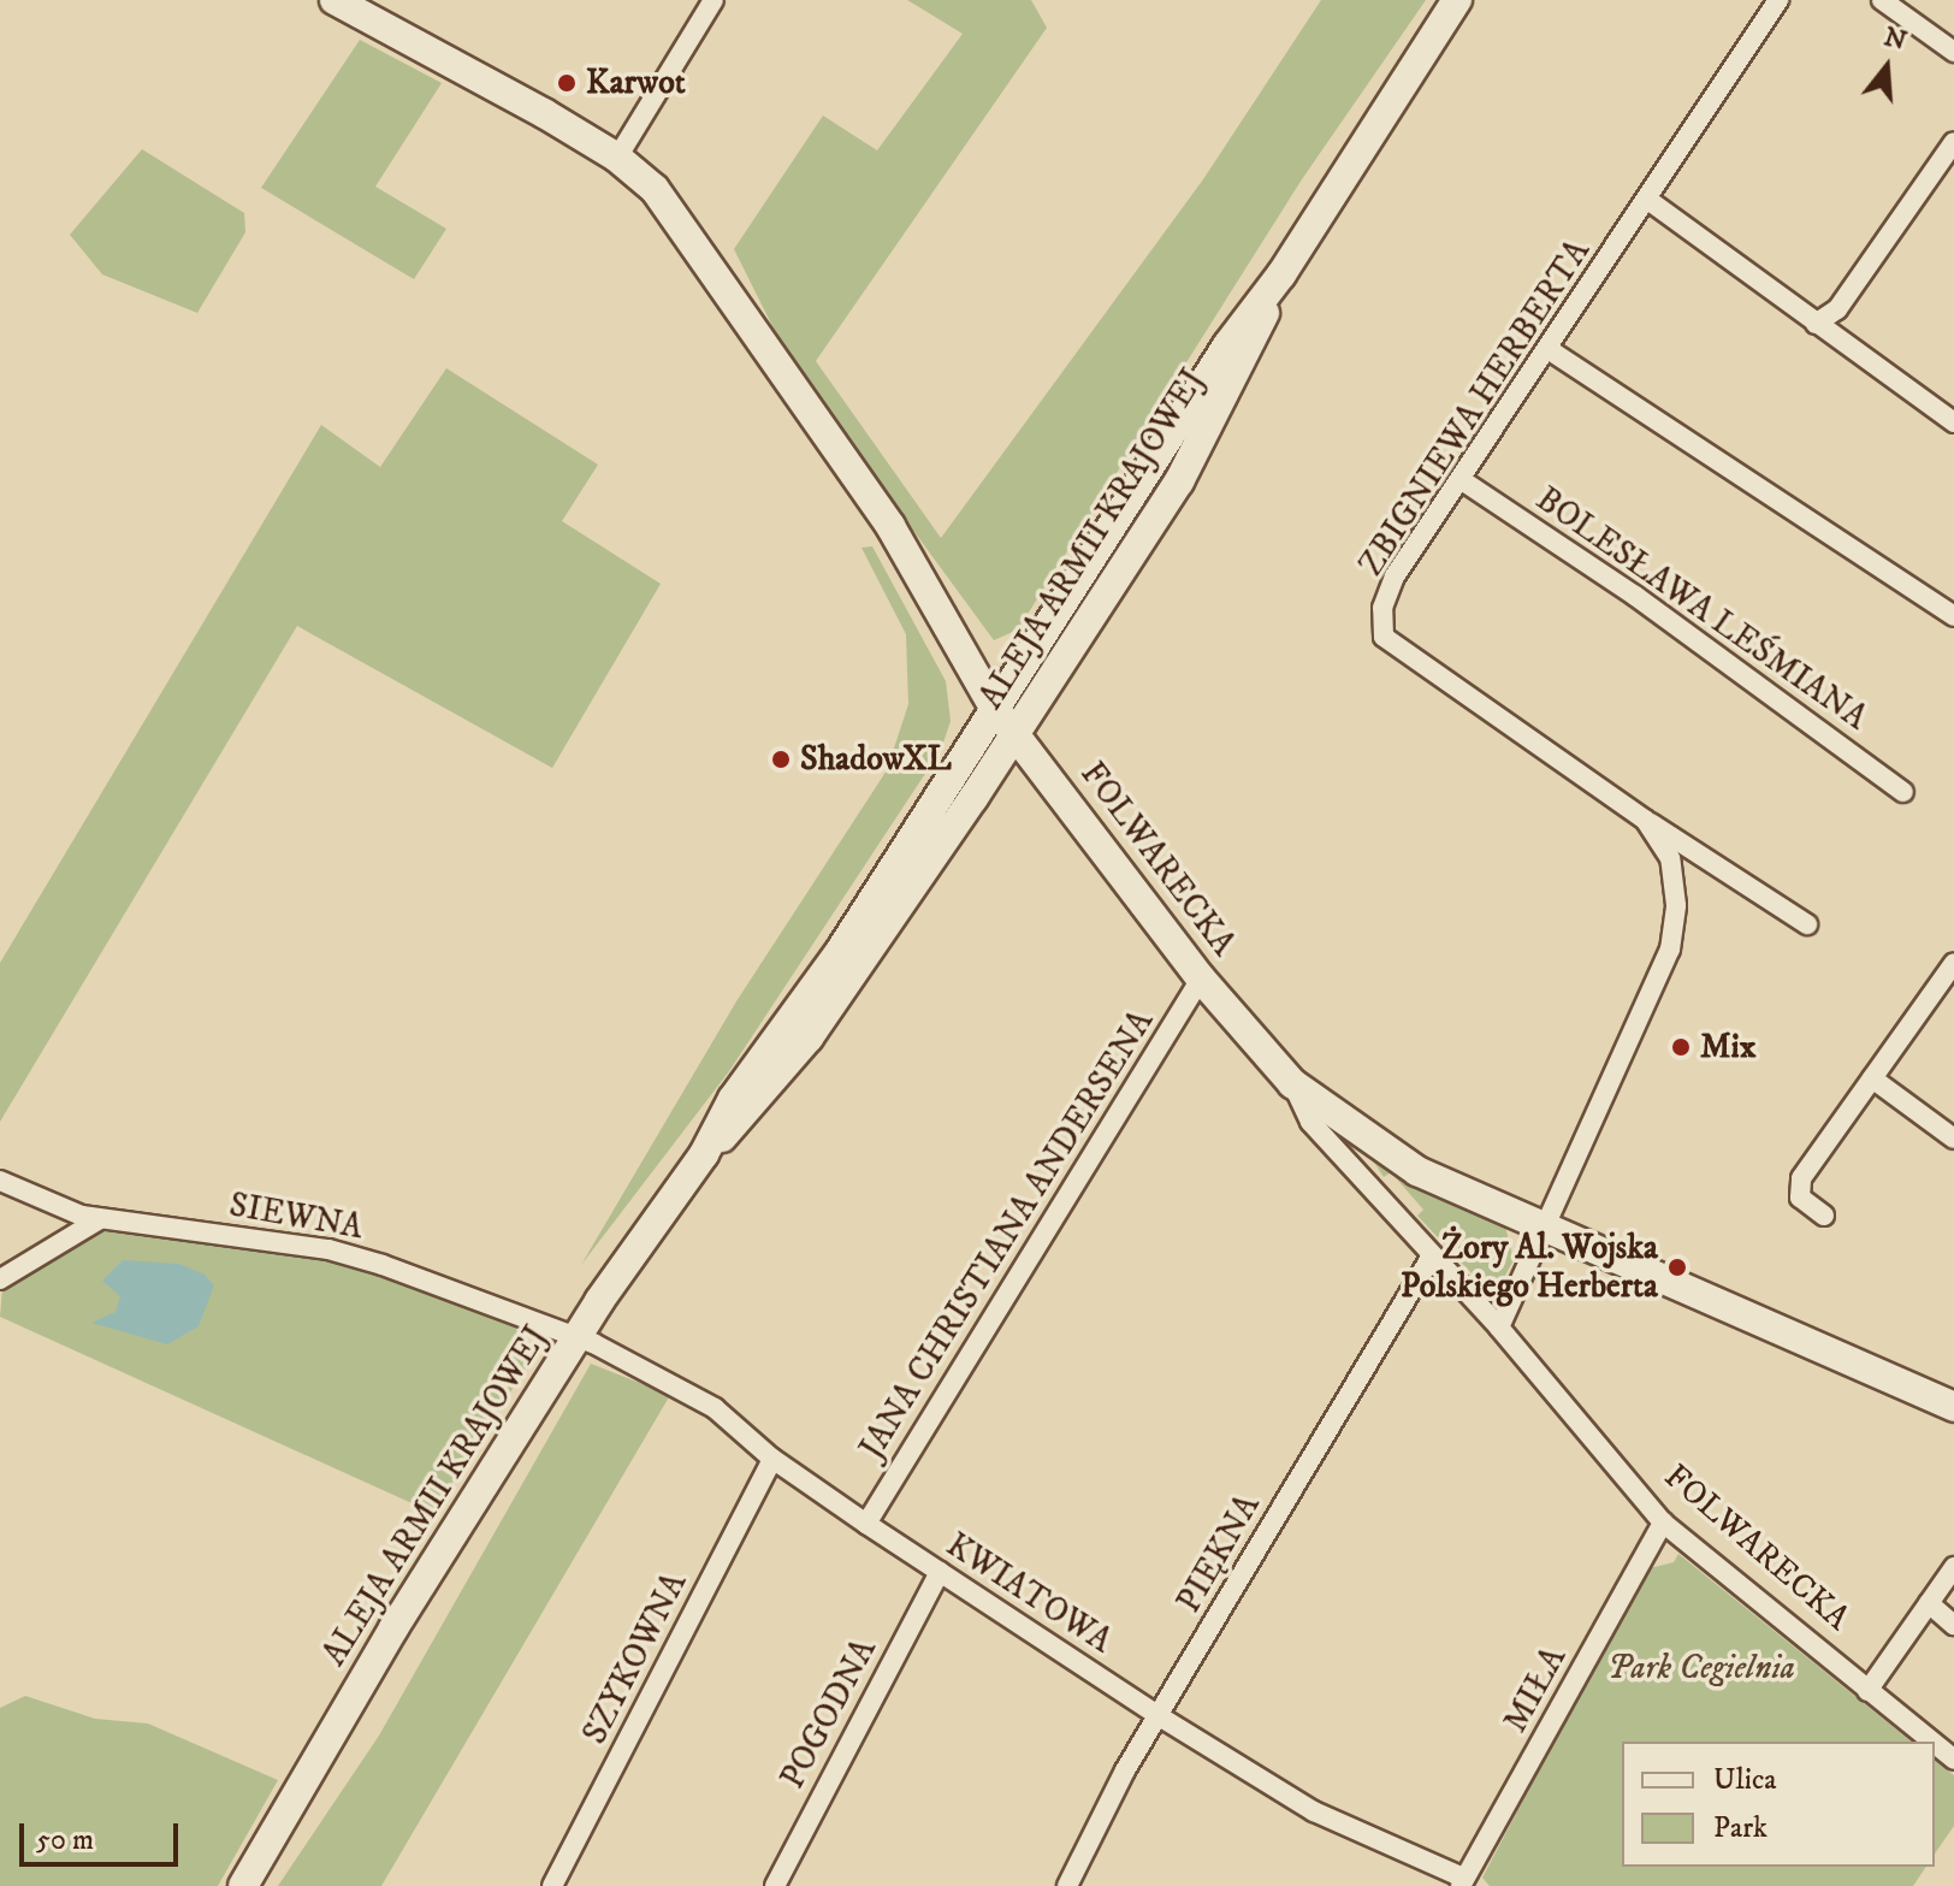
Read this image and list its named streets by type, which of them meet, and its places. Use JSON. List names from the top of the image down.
{
  "streets": {
    "main road": ["ALEJA ARMII KRAJOWEJ", "FOLWARECKA"],
    "street": [
      "ZBIGNIEWA HERBERTA",
      "BOLESŁAWA LEŚMIANA",
      "SIEWNA",
      "JANA CHRISTIANA ANDERSENA",
      "PIĘKNA",
      "KWIATOWA",
      "SZYKOWNA",
      "MIŁA",
      "POGODNA"
    ]
  },
  "crossings": [
    ["ZBIGNIEWA HERBERTA", "BOLESŁAWA LEŚMIANA"],
    ["ZBIGNIEWA HERBERTA", "FOLWARECKA"],
    ["ALEJA ARMII KRAJOWEJ", "FOLWARECKA"],
    ["ALEJA ARMII KRAJOWEJ", "SIEWNA"],
    ["ALEJA ARMII KRAJOWEJ", "KWIATOWA"],
    ["FOLWARECKA", "JANA CHRISTIANA ANDERSENA"],
    ["FOLWARECKA", "PIĘKNA"],
    ["FOLWARECKA", "MIŁA"],
    ["SIEWNA", "KWIATOWA"],
    ["JANA CHRISTIANA ANDERSENA", "KWIATOWA"],
    ["PIĘKNA", "KWIATOWA"],
    ["KWIATOWA", "SZYKOWNA"],
    ["KWIATOWA", "MIŁA"],
    ["KWIATOWA", "POGODNA"]
  ],
  "parks": ["Park Cegielnia"],
  "places": [
    "Karwot",
    "ShadowXL",
    "Mix",
    "Żory Al. Wojska Polskiego Herberta"
  ],
  "legend": ["Ulica", "Park"],
  "scale_bar": "50 m",
  "north": "top"
}
